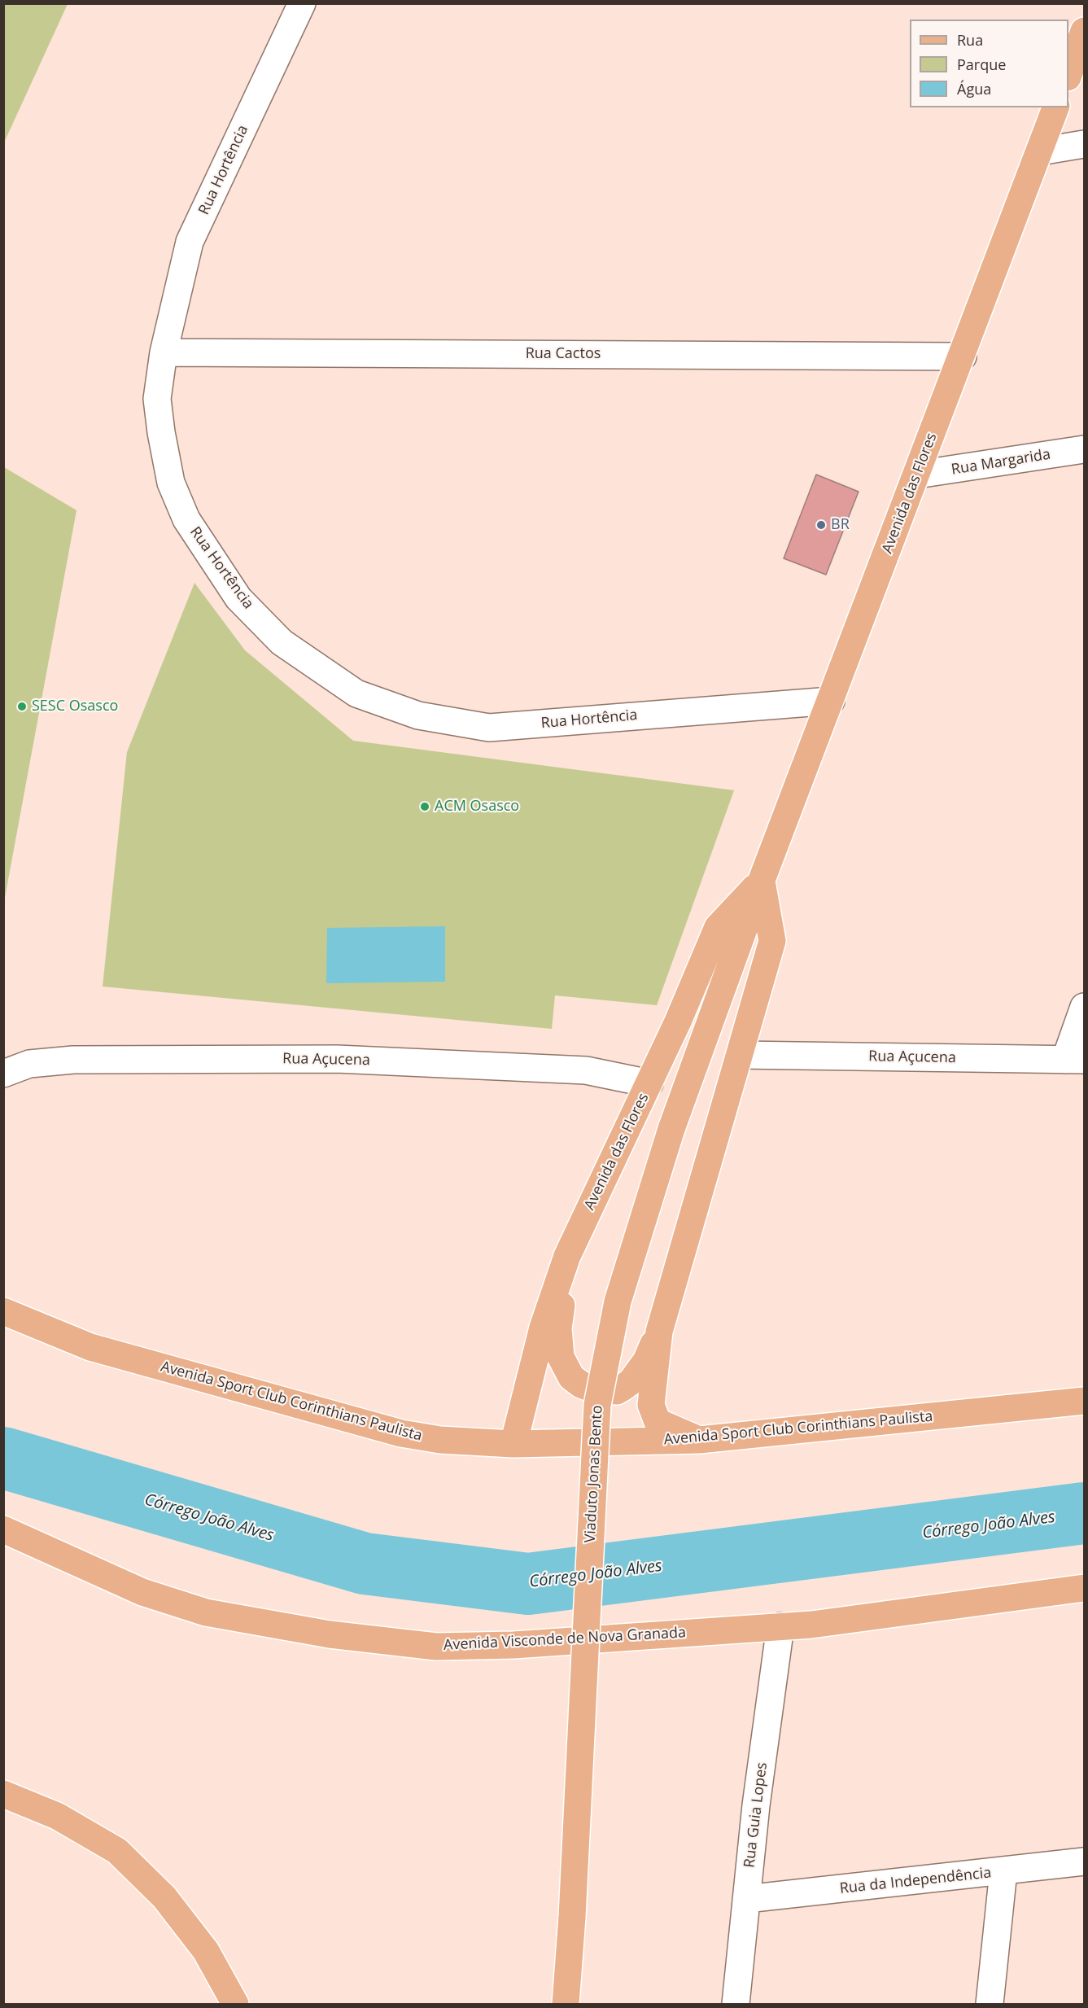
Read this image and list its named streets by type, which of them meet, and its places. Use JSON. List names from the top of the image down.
{
  "streets": {
    "main road": [
      "Avenida das Flores",
      "Avenida Sport Club Corinthians Paulista",
      "Viaduto Jonas Bento",
      "Avenida Visconde de Nova Granada"
    ],
    "street": [
      "Rua Hortência",
      "Rua Cactos",
      "Rua Margarida",
      "Rua Açucena",
      "Rua Guia Lopes",
      "Rua da Independência"
    ]
  },
  "crossings": [
    ["Rua Hortência", "Rua Cactos"],
    ["Rua Hortência", "Avenida das Flores"],
    ["Rua Cactos", "Avenida das Flores"],
    ["Rua Margarida", "Avenida das Flores"],
    ["Avenida das Flores", "Rua Açucena"],
    ["Avenida das Flores", "Avenida Sport Club Corinthians Paulista"],
    ["Avenida das Flores", "Viaduto Jonas Bento"],
    ["Avenida Visconde de Nova Granada", "Rua Guia Lopes"],
    ["Rua Guia Lopes", "Rua da Independência"]
  ],
  "water": ["Córrego João Alves"],
  "places": ["BR", "SESC Osasco", "ACM Osasco"],
  "legend": ["Rua", "Parque", "Água"]
}
